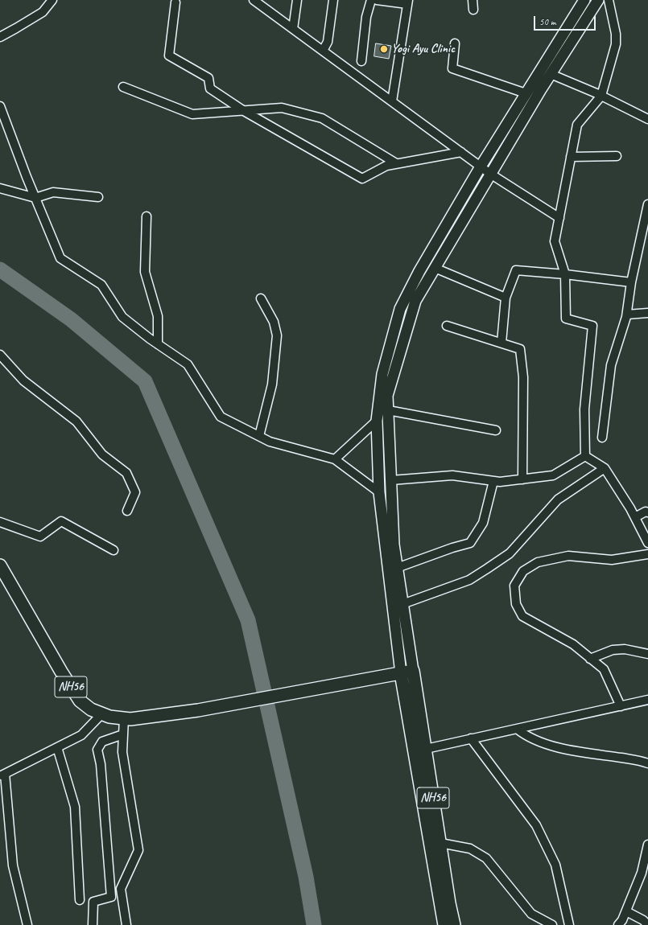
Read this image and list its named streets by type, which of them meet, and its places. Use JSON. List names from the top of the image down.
{
  "streets": {
    "highway": ["NH56"]
  },
  "places": ["Yogi Ayu Clinic"],
  "scale_bar": "50 m"
}
